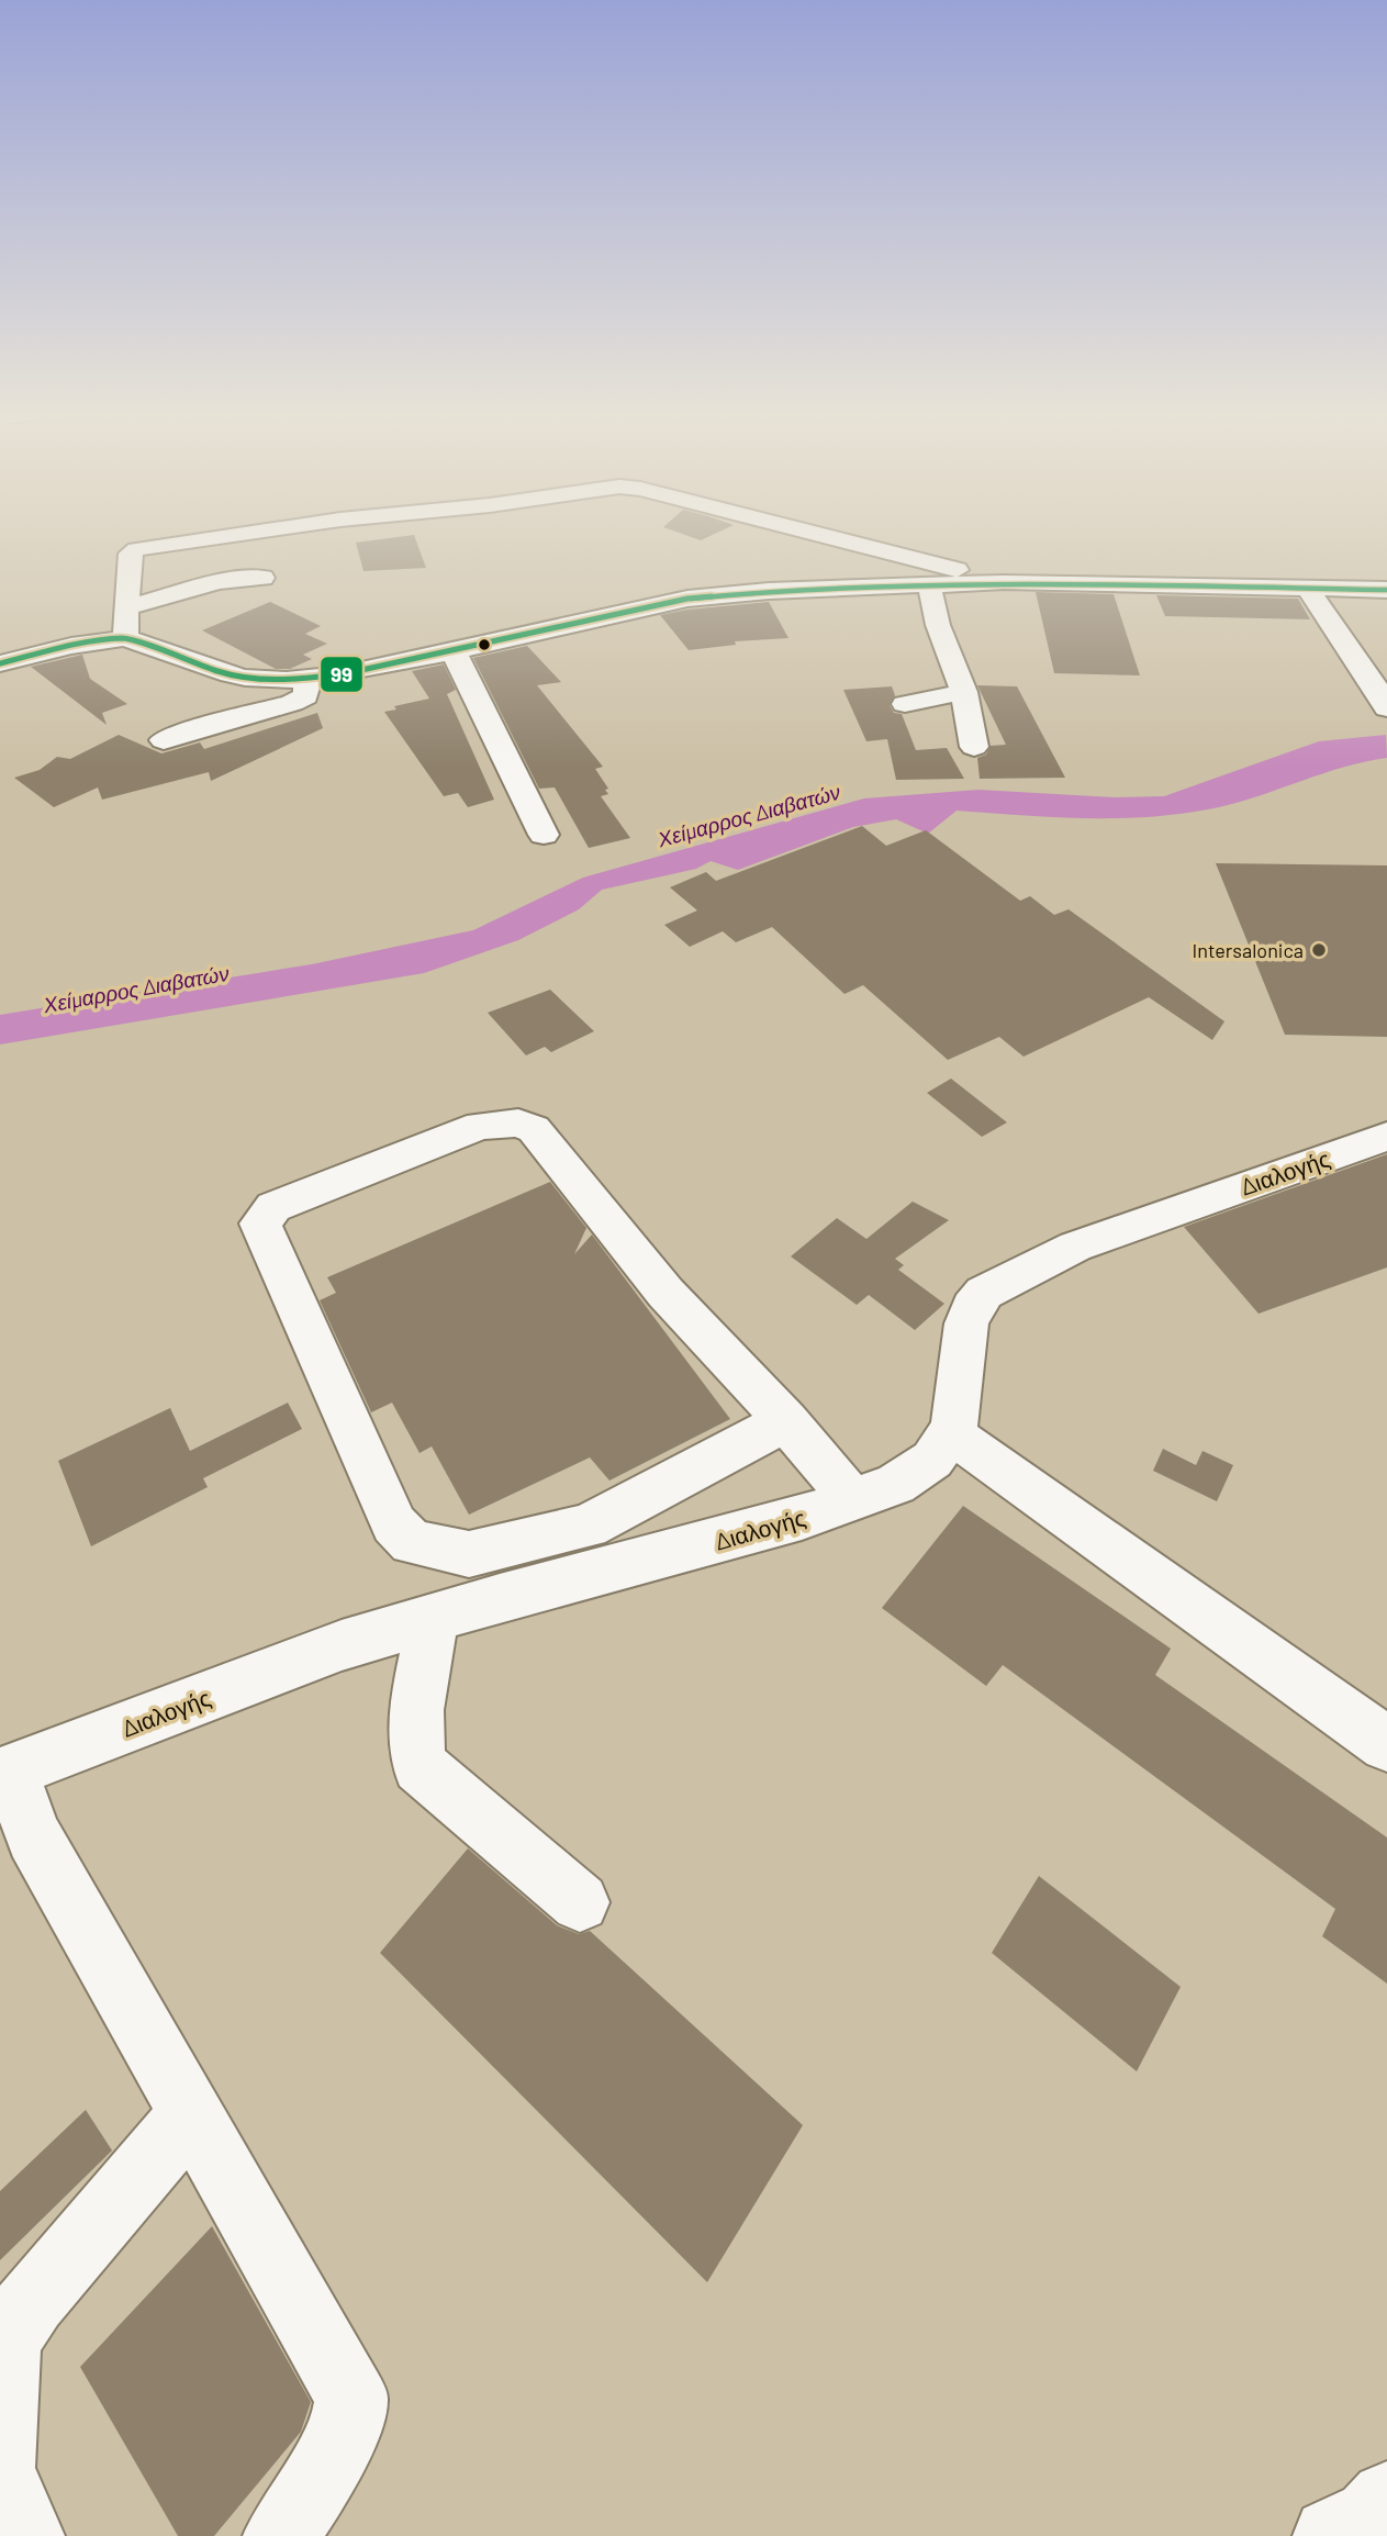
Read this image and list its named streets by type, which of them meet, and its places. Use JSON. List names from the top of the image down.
{
  "streets": {
    "street": ["Διαλογής"]
  },
  "water": ["Χείμαρρος Διαβατών"],
  "places": ["Intersalonica"],
  "lines": ["transit line 99"]
}
